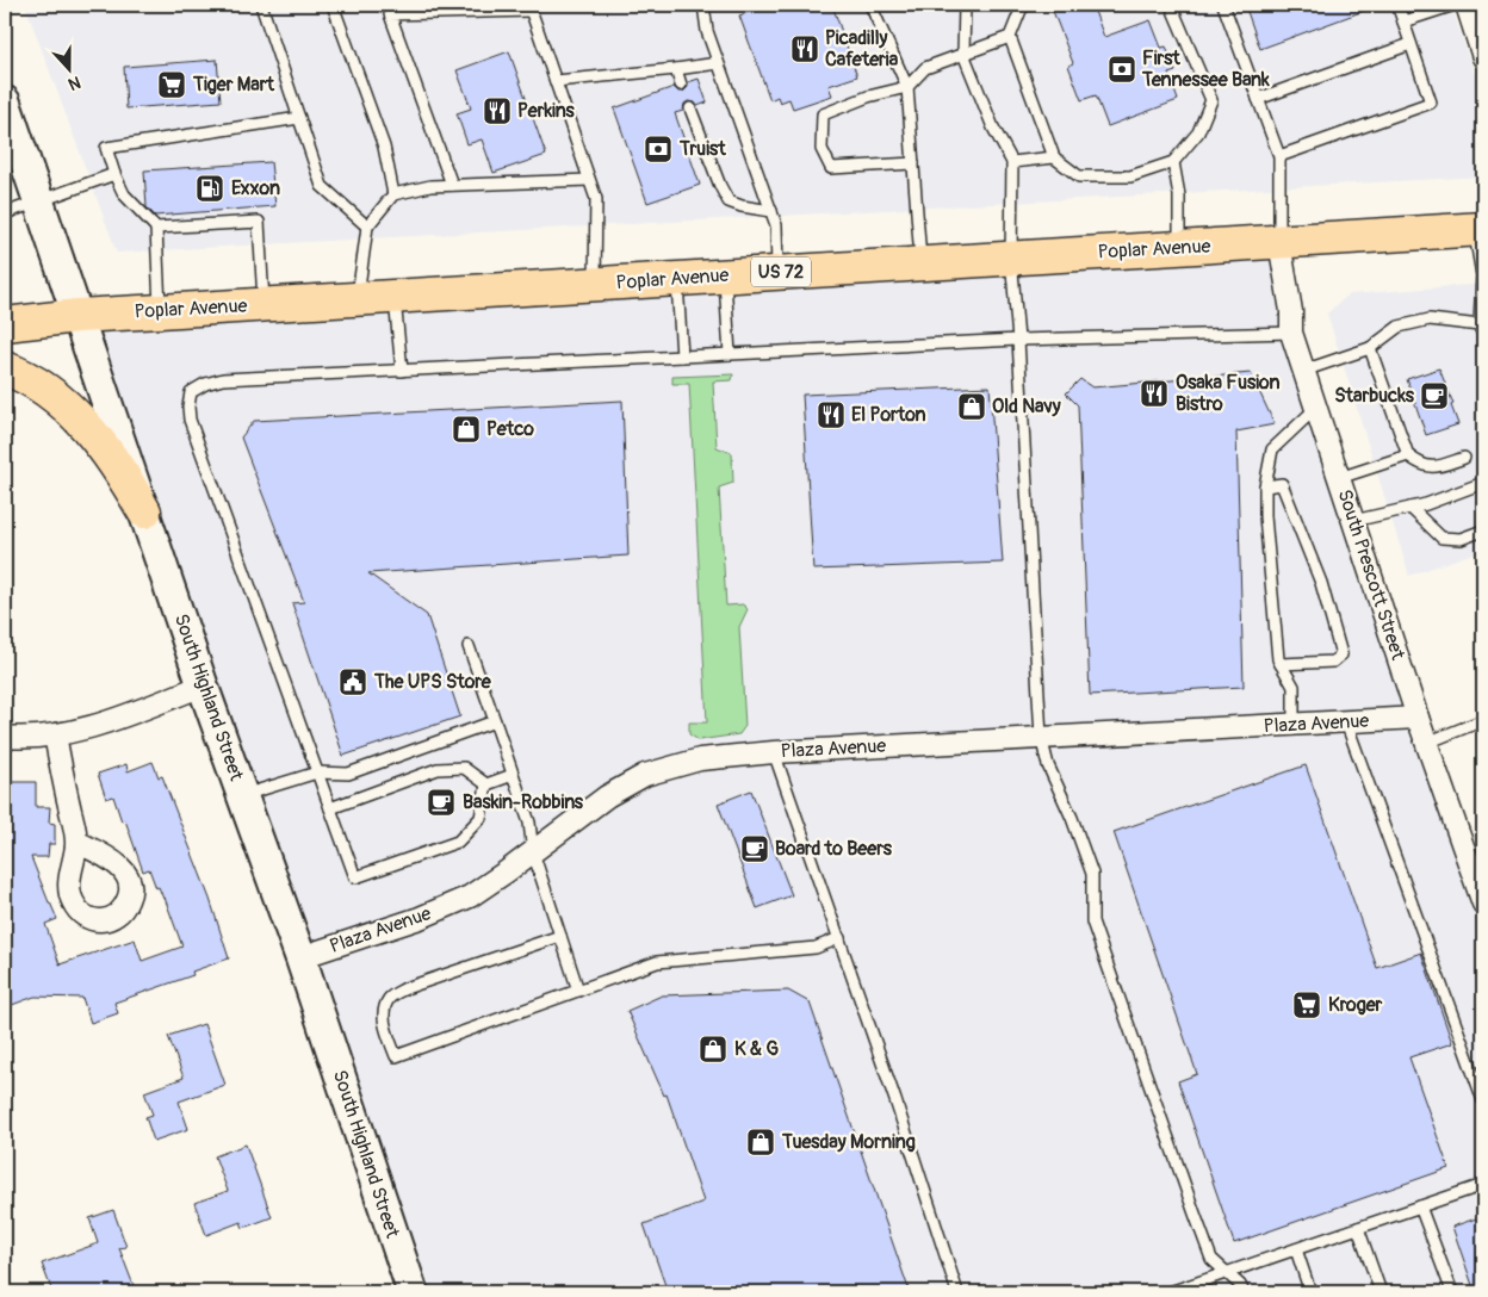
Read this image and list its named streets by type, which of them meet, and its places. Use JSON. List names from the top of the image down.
{
  "streets": {
    "main road": ["Poplar Avenue", "US 72", "South Highland Street"],
    "street": ["South Prescott Street", "Plaza Avenue"]
  },
  "crossings": [
    ["Poplar Avenue", "South Prescott Street"],
    ["Poplar Avenue", "South Highland Street"],
    ["South Prescott Street", "Plaza Avenue"],
    ["South Highland Street", "Plaza Avenue"]
  ],
  "places": {
    "restaurant": [
      "Picadilly Cafeteria",
      "Perkins",
      "Osaka Fusion Bistro",
      "El Porton"
    ],
    "bank": ["First Tennessee Bank", "Truist"],
    "supermarket": ["Tiger Mart", "Kroger"],
    "fuel station": ["Exxon"],
    "cafe": ["Starbucks", "Baskin-Robbins", "Board to Beers"],
    "shop": [
      "Old Navy",
      "Petco",
      "K & G",
      "Tuesday Morning"
    ],
    "public building": ["The UPS Store"]
  },
  "north": "bottom"
}
